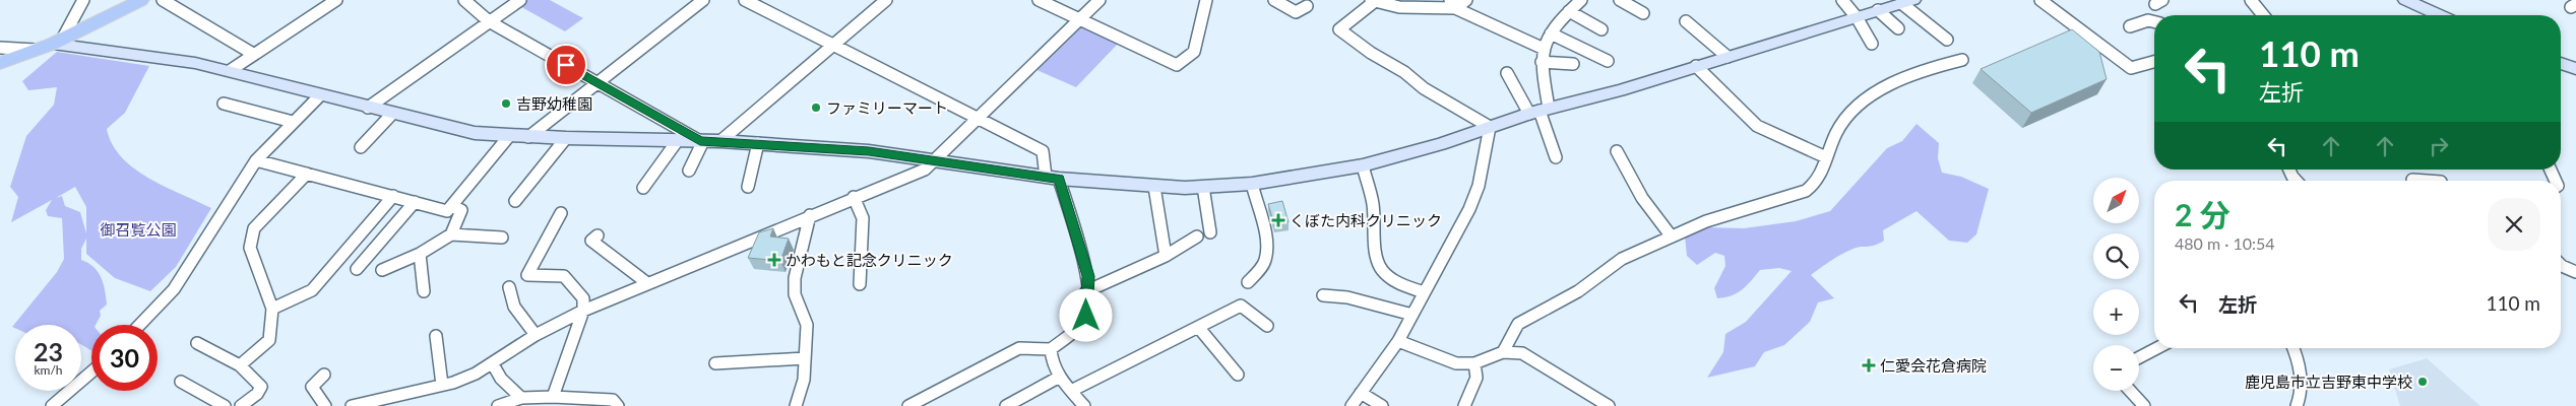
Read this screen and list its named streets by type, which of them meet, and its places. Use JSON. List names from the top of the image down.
{
  "parks": ["御召覧公園"],
  "places": {
    "other": ["吉野幼稚園", "ファミリーマート", "鹿児島市立吉野東中学校"],
    "health": ["くぼた内科クリニック", "かわもと記念クリニック", "仁愛会花倉病院"]
  },
  "north": "top right",
  "page": {
    "turn": ["110 m", "左折"],
    "map_buttons": ["+", "−"],
    "heading": ["2 分", "480 m · 10:54"],
    "list": [
      {
        "name": "左折",
        "value": "110 m"
      }
    ],
    "speed": "23 km/h",
    "limit": "30"
  }
}
